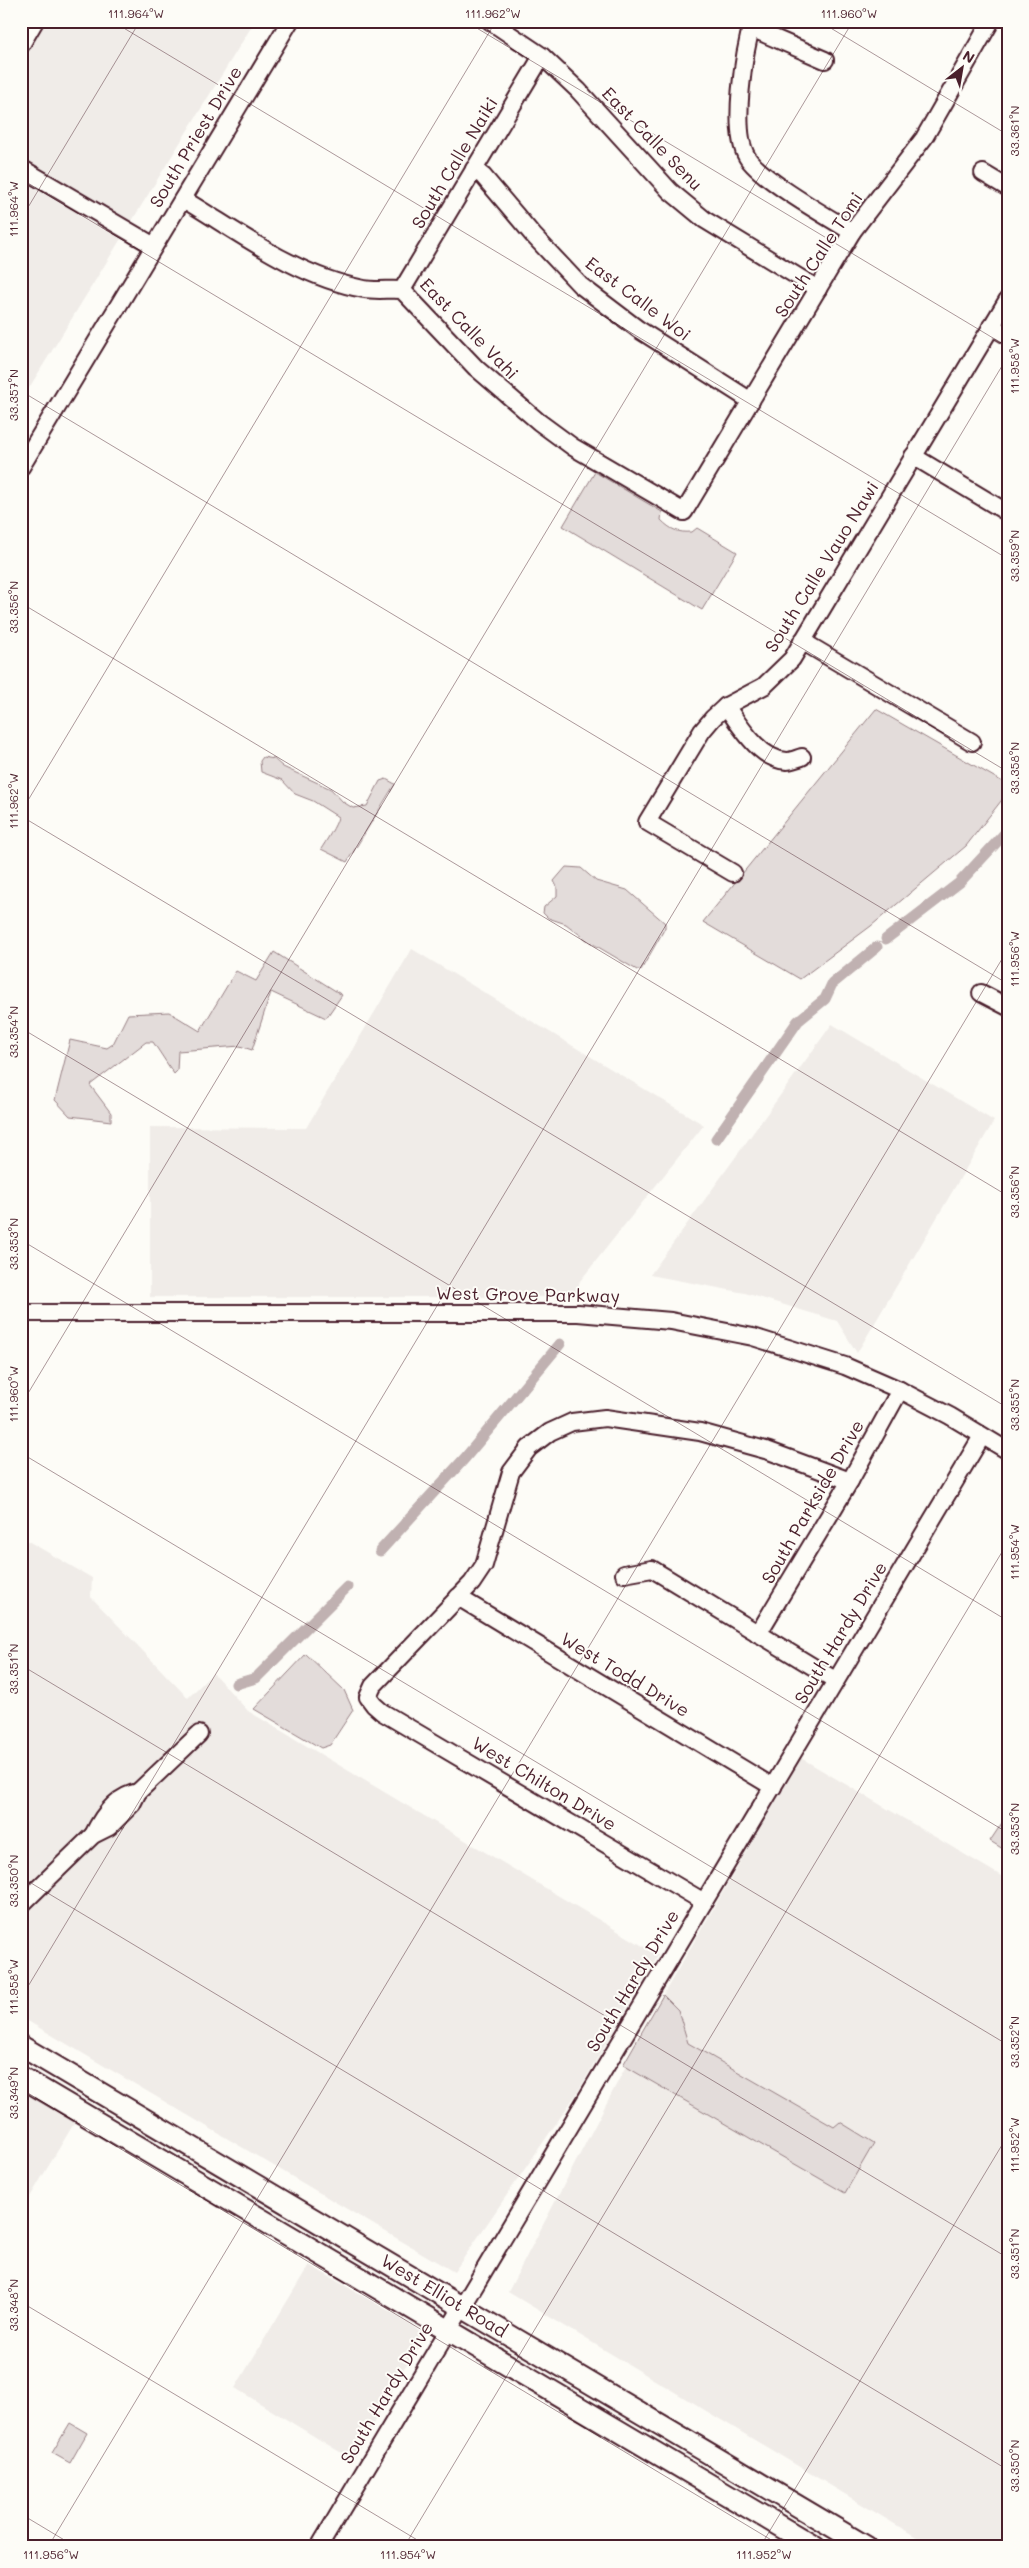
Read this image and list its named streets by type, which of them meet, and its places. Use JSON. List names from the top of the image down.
{
  "streets": {
    "main road": ["West Elliot Road"],
    "street": [
      "South Priest Drive",
      "East Calle Senu",
      "South Calle Naiki",
      "South Calle Tomi",
      "East Calle Woi",
      "East Calle Vahi",
      "South Calle Vauo Nawi",
      "West Grove Parkway",
      "South Parkside Drive",
      "South Hardy Drive",
      "West Todd Drive",
      "West Chilton Drive"
    ]
  },
  "crossings": [
    ["South Priest Drive", "East Calle Vahi"],
    ["East Calle Senu", "South Calle Naiki"],
    ["East Calle Senu", "South Calle Tomi"],
    ["South Calle Naiki", "East Calle Woi"],
    ["South Calle Naiki", "East Calle Vahi"],
    ["South Calle Tomi", "East Calle Woi"],
    ["South Calle Tomi", "East Calle Vahi"],
    ["West Grove Parkway", "South Parkside Drive"],
    ["West Grove Parkway", "South Hardy Drive"],
    ["South Hardy Drive", "West Todd Drive"],
    ["South Hardy Drive", "West Chilton Drive"],
    ["South Hardy Drive", "West Elliot Road"],
    ["West Todd Drive", "West Chilton Drive"]
  ],
  "north": "top right",
  "coordinates": [
    "111.964°W",
    "111.962°W",
    "111.960°W",
    "33.361°N",
    "111.958°W",
    "33.357°N",
    "33.359°N",
    "33.356°N",
    "33.358°N",
    "111.956°W",
    "33.354°N",
    "33.353°N",
    "33.355°N",
    "111.954°W",
    "33.351°N",
    "33.350°N",
    "33.352°N",
    "33.349°N",
    "111.952°W",
    "33.348°N"
  ]
}
